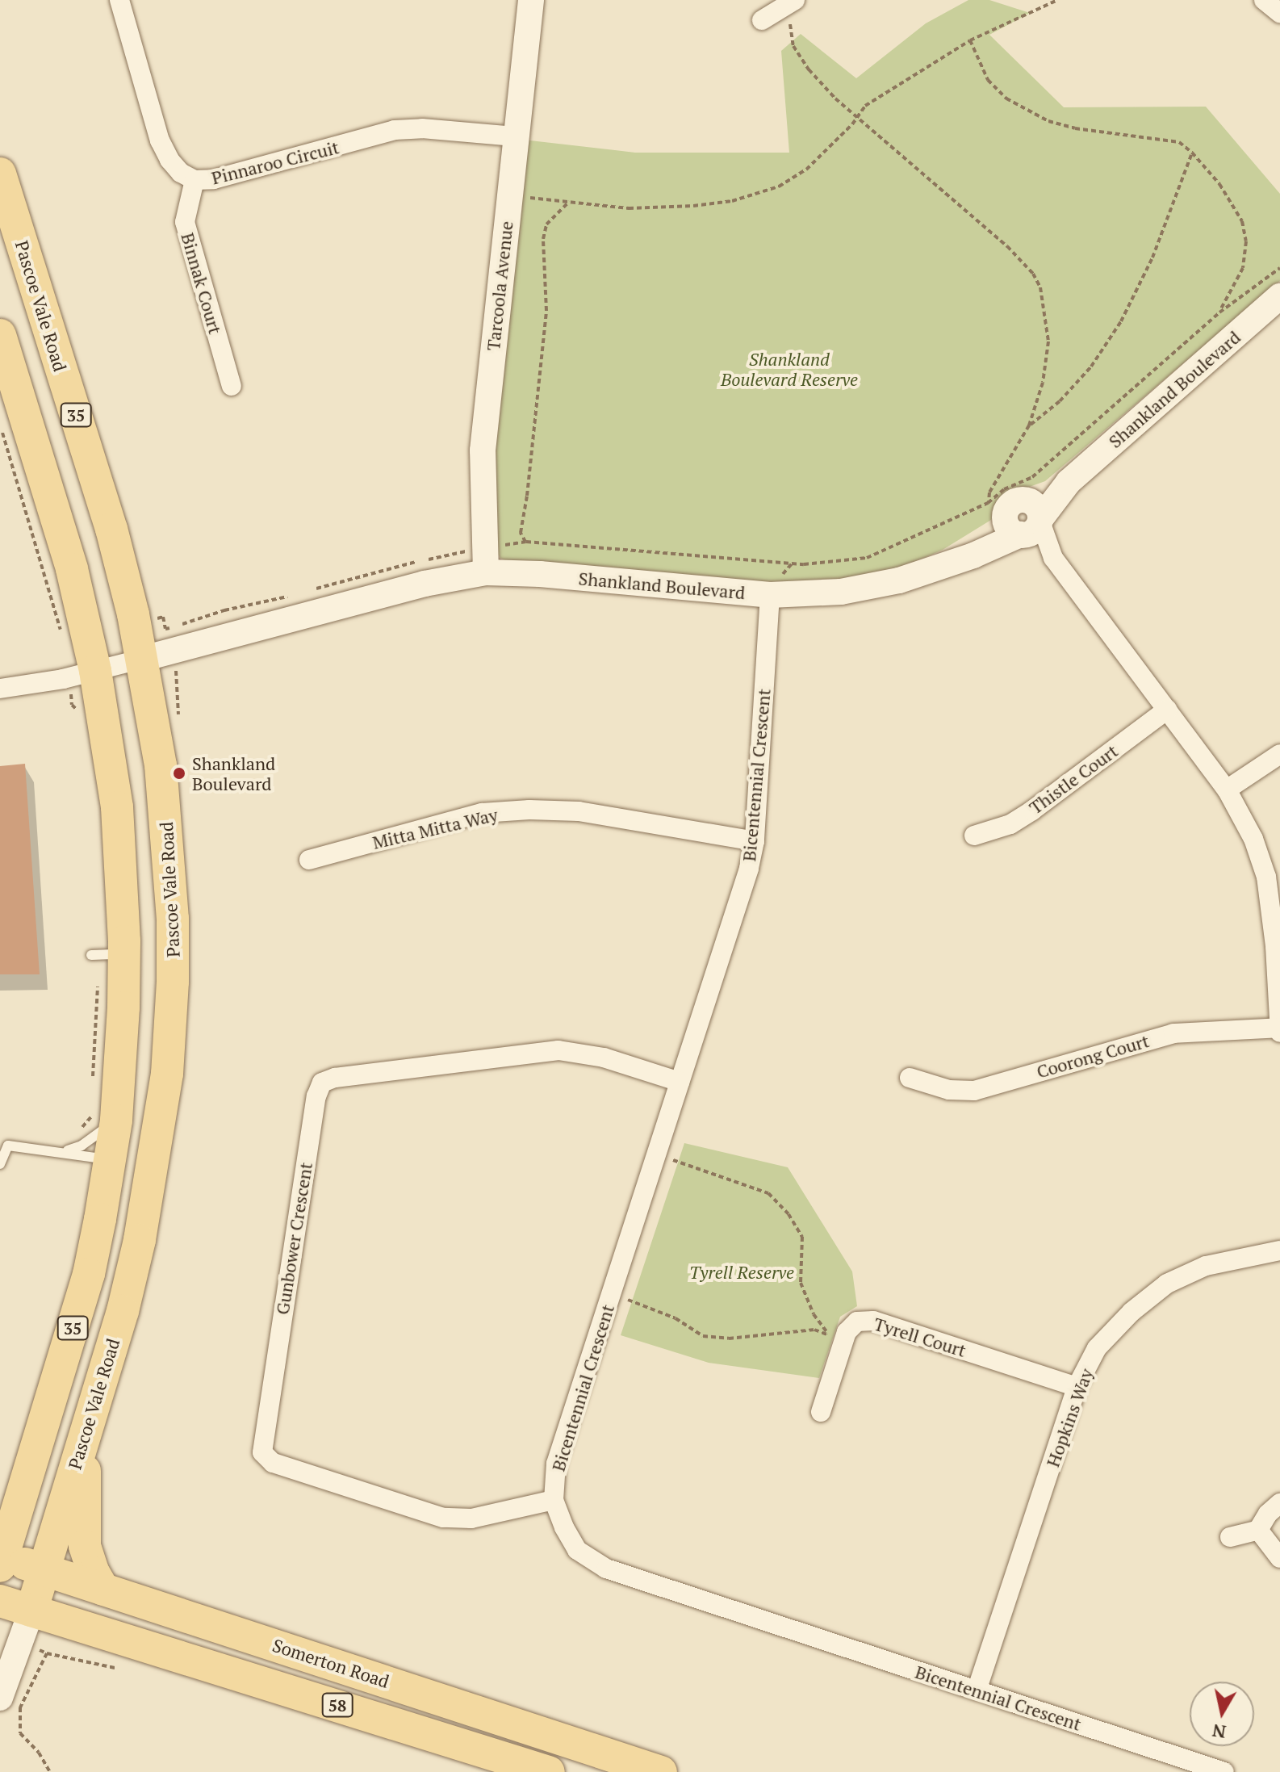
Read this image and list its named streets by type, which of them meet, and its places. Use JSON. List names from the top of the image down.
{
  "streets": {
    "main road": [
      "Pascoe Vale Road",
      "35",
      "Somerton Road",
      "58"
    ],
    "street": [
      "Pinnaroo Circuit",
      "Binnak Court",
      "Tarcoola Avenue",
      "Shankland Boulevard",
      "Bicentennial Crescent",
      "Thistle Court",
      "Mitta Mitta Way",
      "Coorong Court",
      "Gunbower Crescent",
      "Tyrell Court",
      "Hopkins Way"
    ]
  },
  "crossings": [
    ["Pinnaroo Circuit", "Binnak Court"],
    ["Pinnaroo Circuit", "Tarcoola Avenue"],
    ["Tarcoola Avenue", "Shankland Boulevard"],
    ["Pascoe Vale Road", "Shankland Boulevard"],
    ["Pascoe Vale Road", "Somerton Road"],
    ["Pascoe Vale Road", "58"],
    ["Shankland Boulevard", "Bicentennial Crescent"],
    ["35", "Somerton Road"],
    ["Bicentennial Crescent", "Mitta Mitta Way"],
    ["Bicentennial Crescent", "Gunbower Crescent"],
    ["Bicentennial Crescent", "Hopkins Way"],
    ["Tyrell Court", "Hopkins Way"]
  ],
  "parks": ["Shankland Boulevard Reserve", "Tyrell Reserve"],
  "places": ["Shankland Boulevard"],
  "north": "bottom"
}
